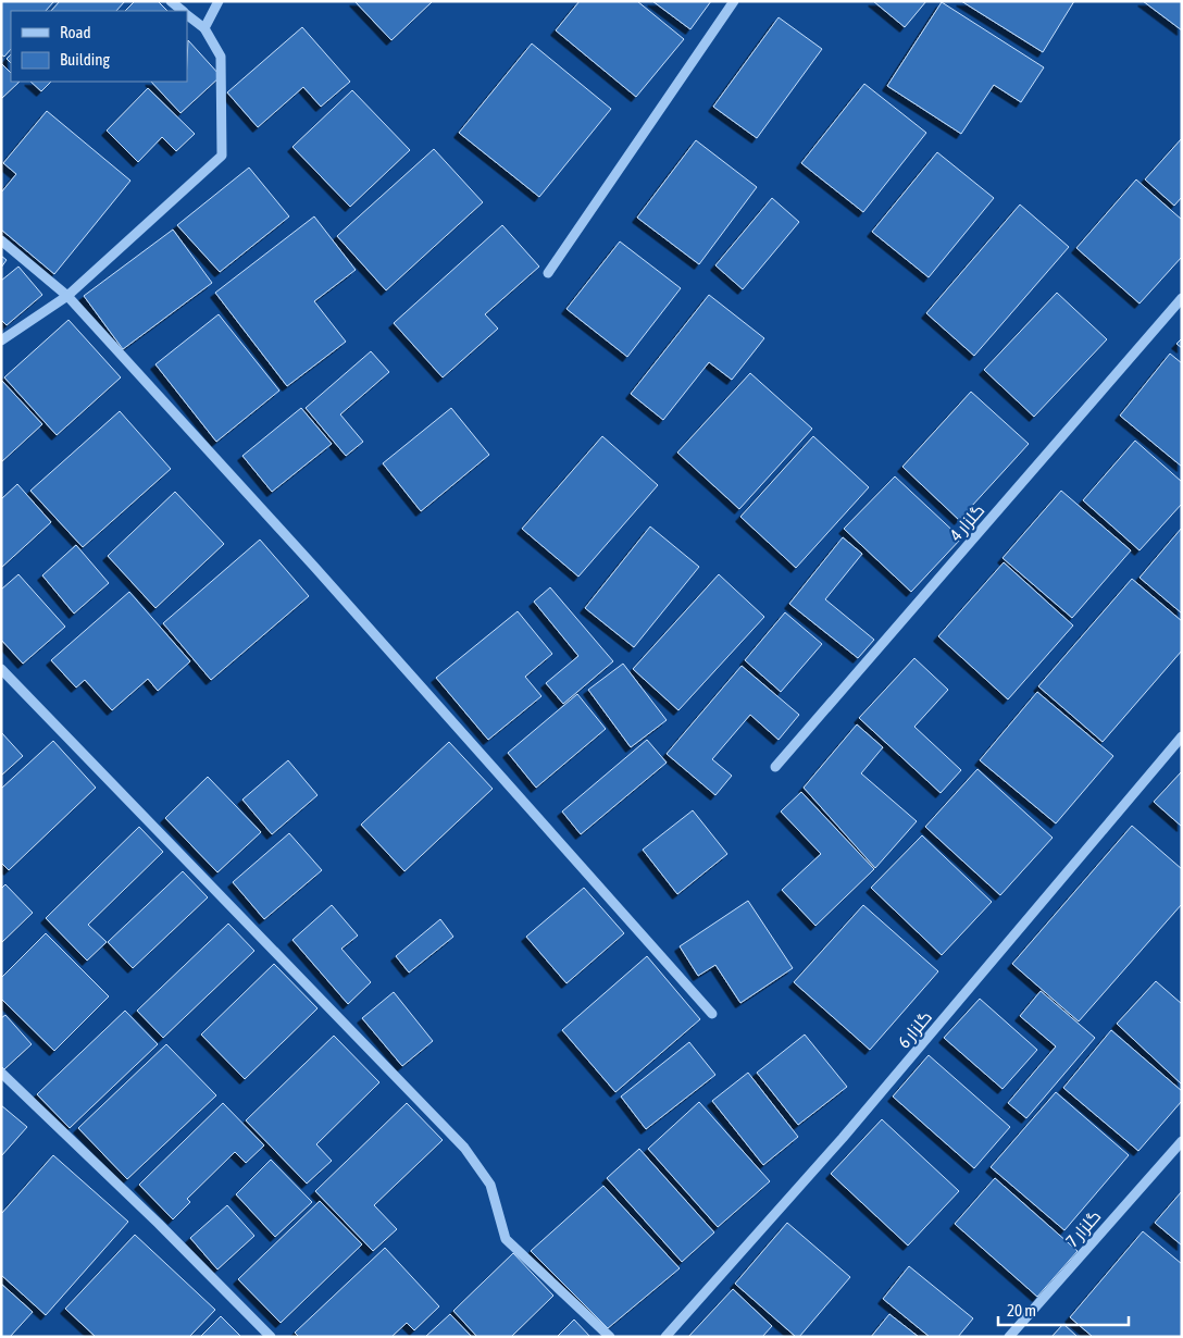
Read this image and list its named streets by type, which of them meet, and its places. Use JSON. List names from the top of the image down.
{
  "streets": {
    "street": ["گلزار 4", "گلزار 6", "گلزار 7"]
  },
  "legend": ["Road", "Building"],
  "scale_bar": "20 m"
}
